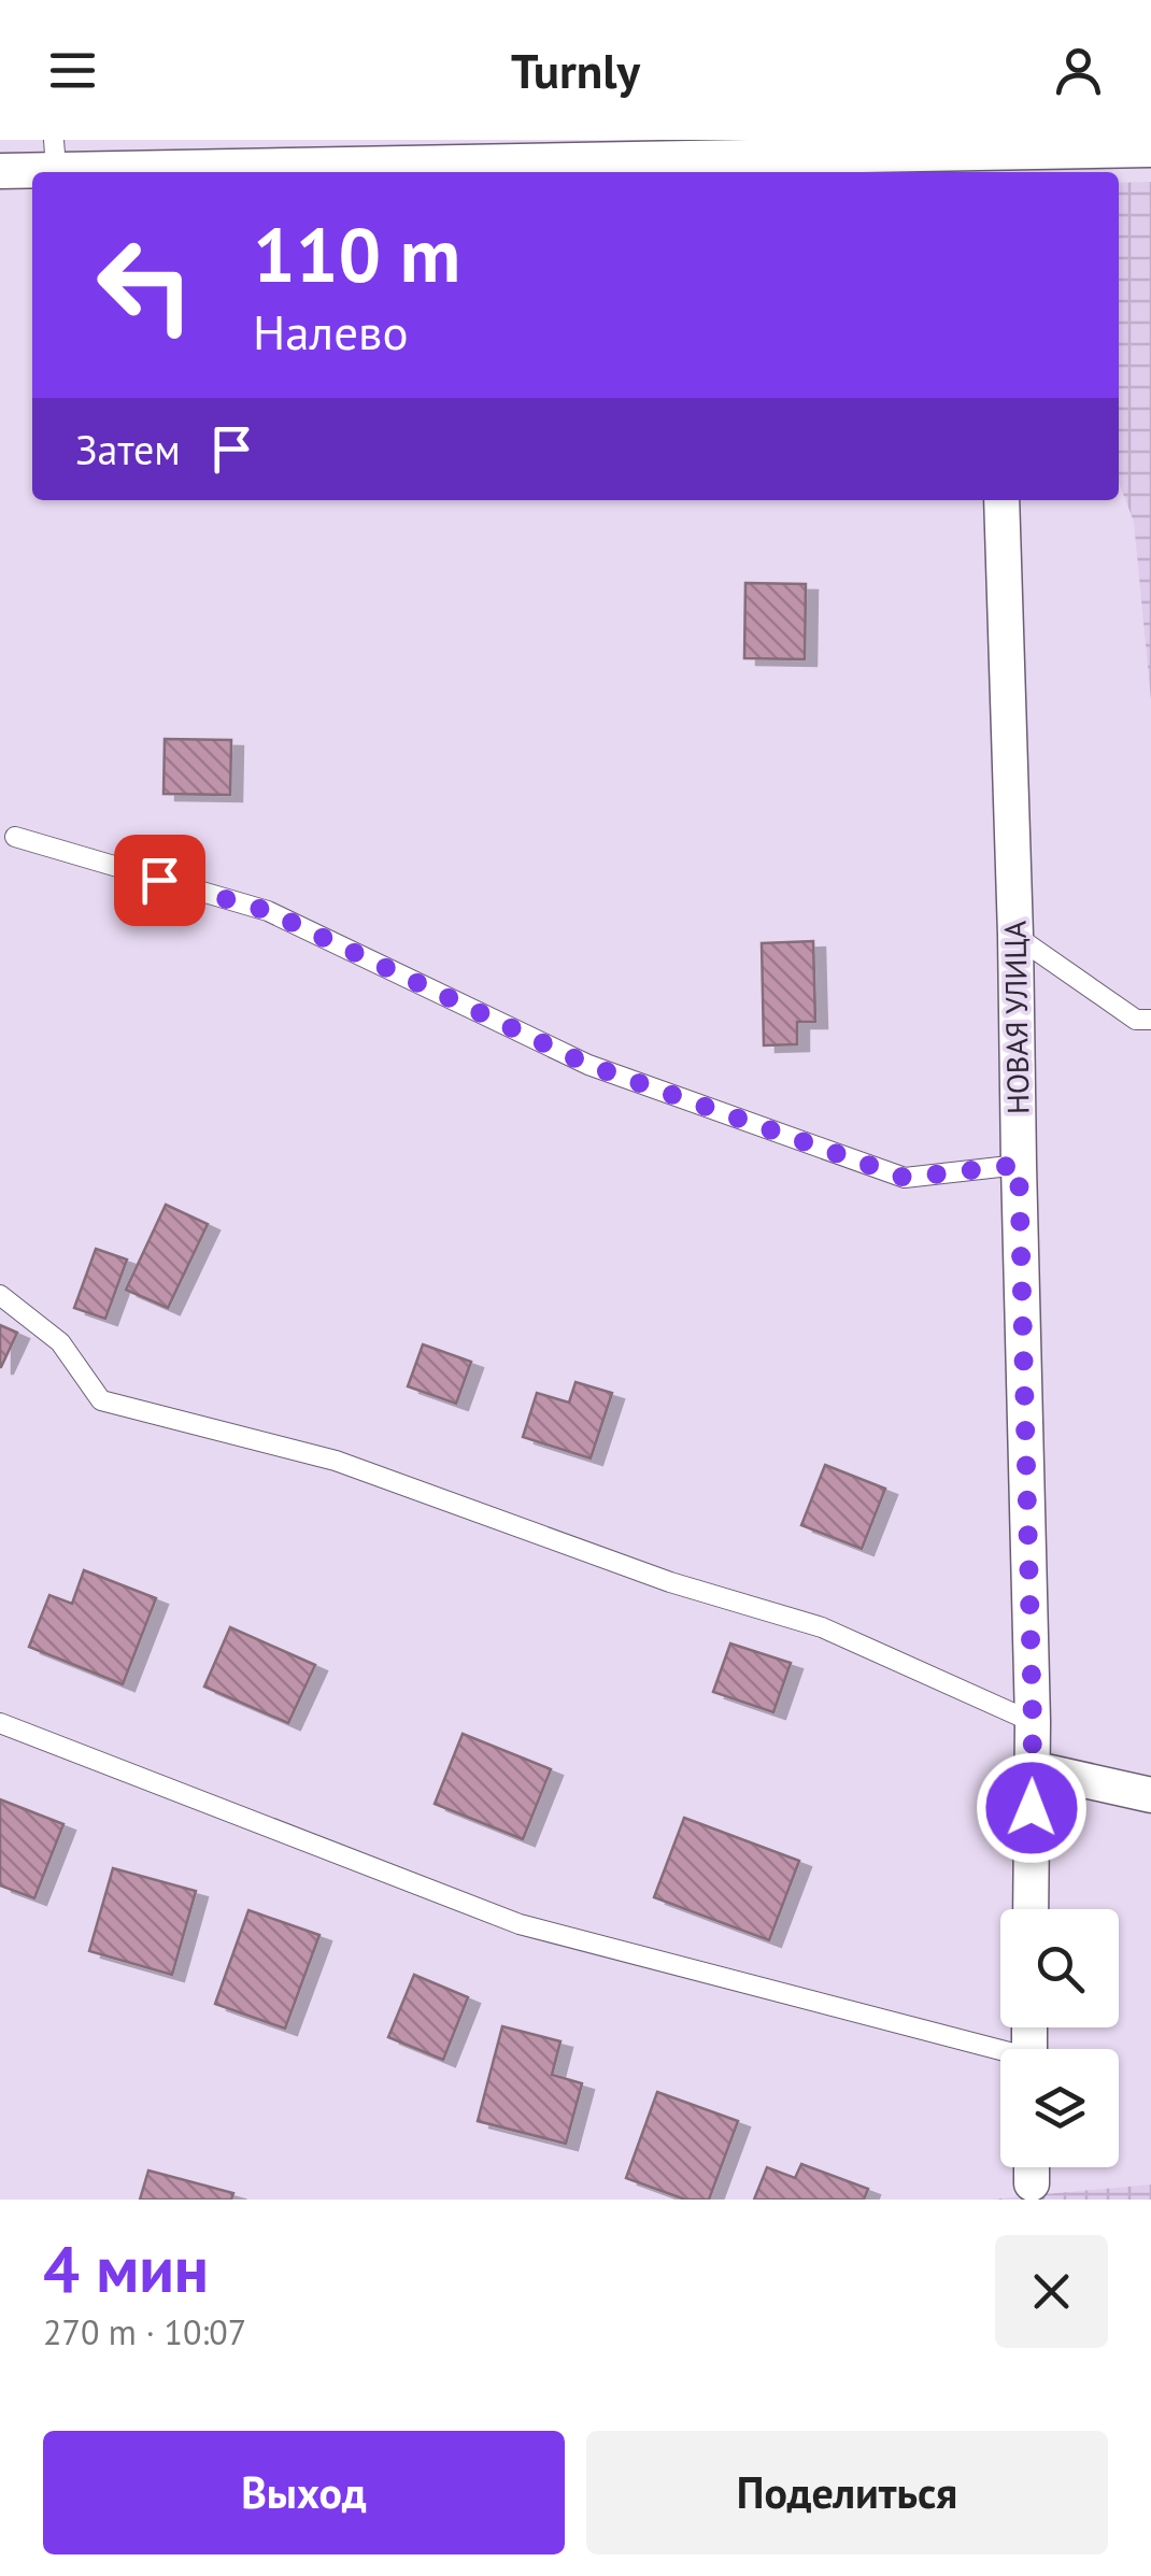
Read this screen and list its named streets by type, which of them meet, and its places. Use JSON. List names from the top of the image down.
{
  "streets": {
    "street": ["НОВАЯ УЛИЦА"]
  },
  "page": {
    "header": "Turnly",
    "turn": ["110 m", "Налево"],
    "then": "Затем",
    "heading": ["4 мин", "270 m · 10:07"],
    "buttons": ["Выход", "Поделиться"]
  }
}
